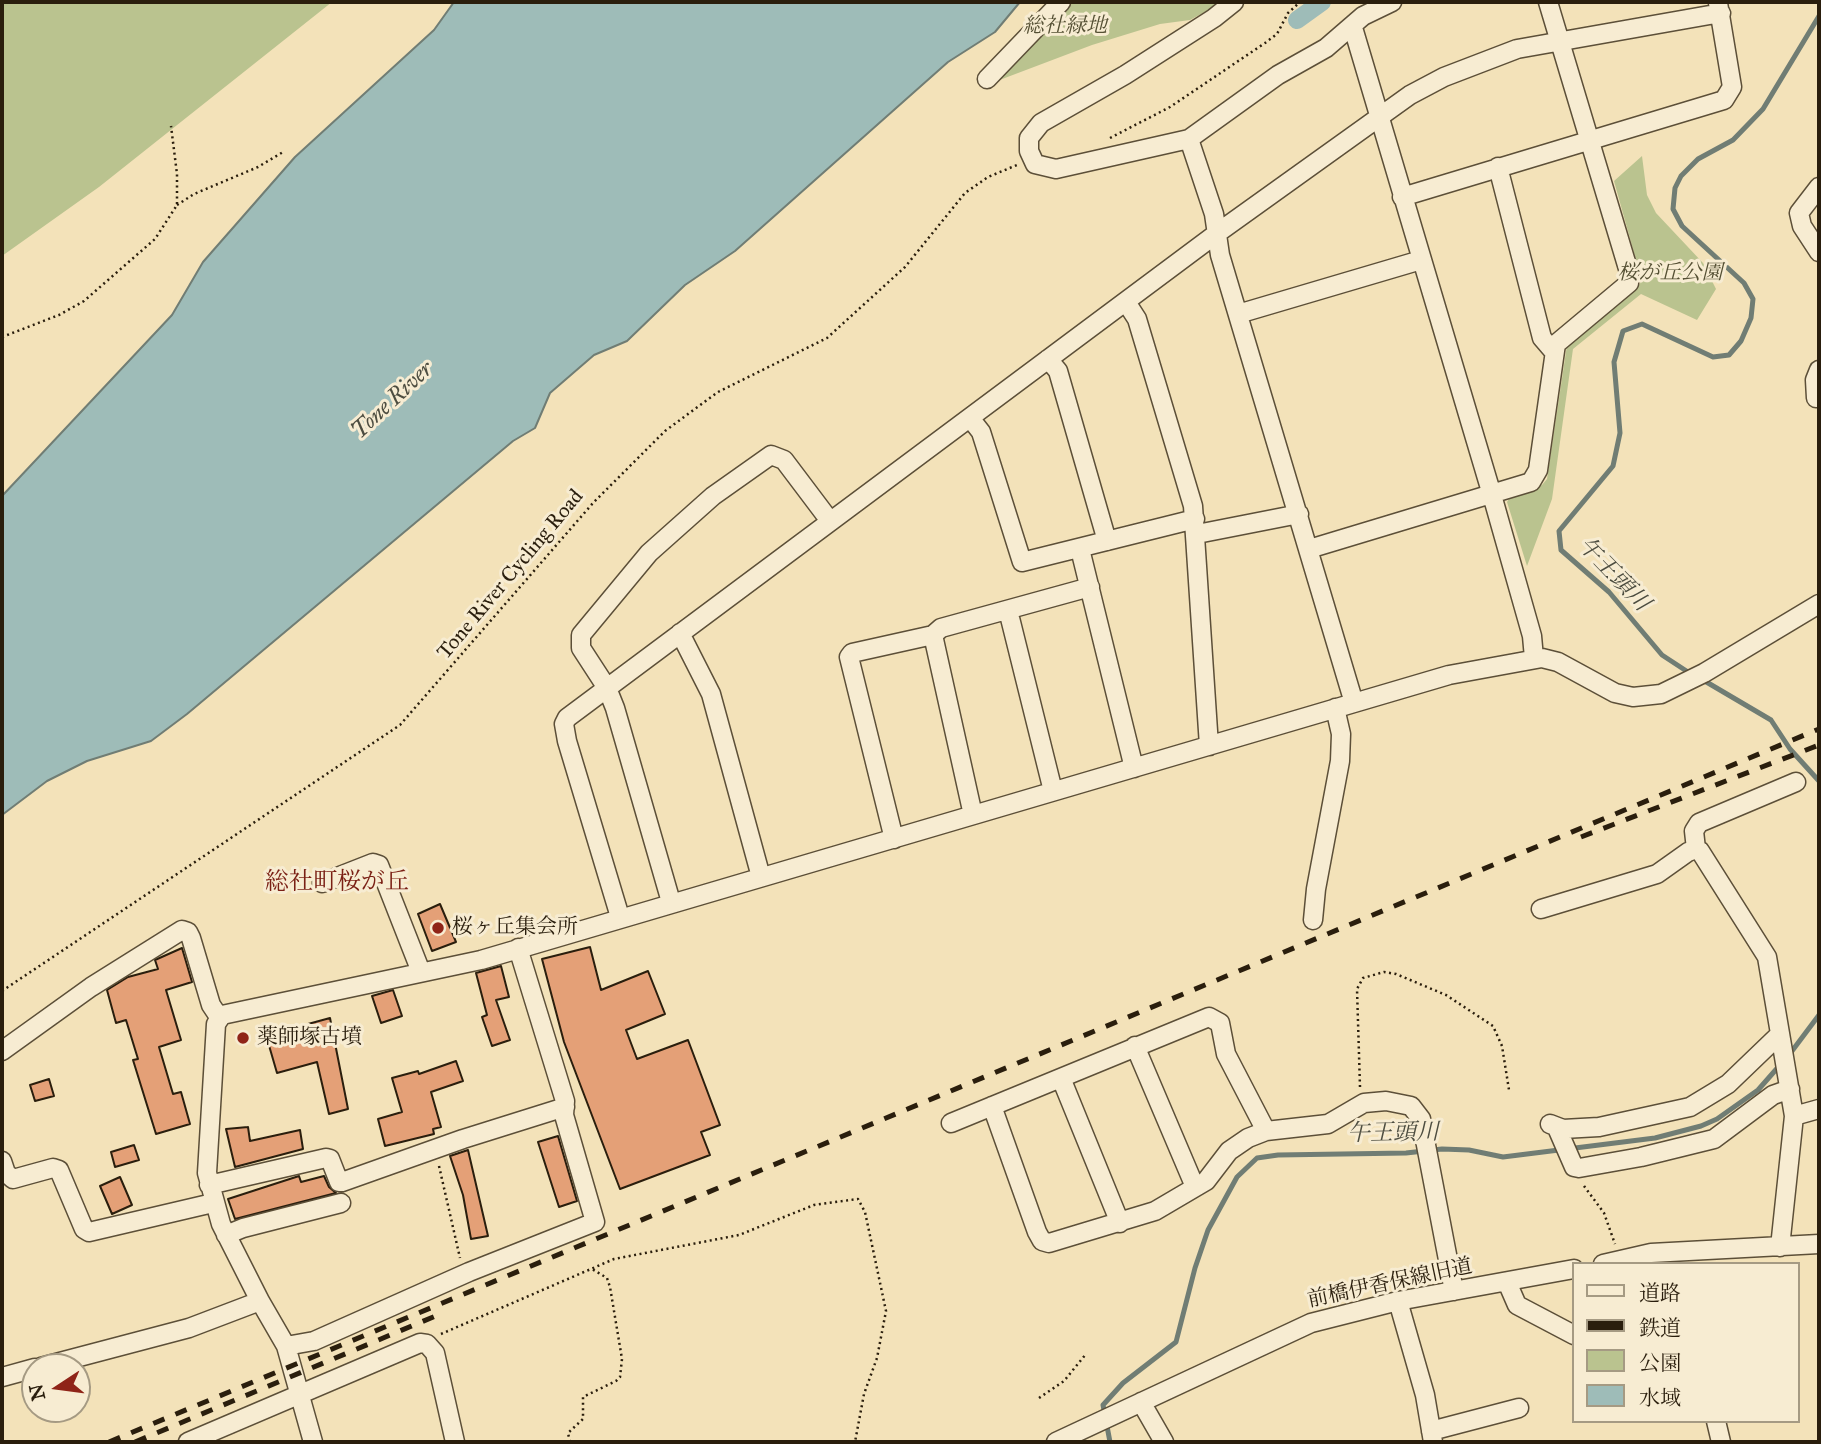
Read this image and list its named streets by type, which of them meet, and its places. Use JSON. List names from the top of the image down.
{
  "streets": {
    "street": ["前橋伊香保線旧道"],
    "path": ["Tone River Cycling Road"]
  },
  "districts": ["総社町桜が丘"],
  "water": ["Tone River", "午王頭川"],
  "parks": ["総社緑地", "桜が丘公園"],
  "places": ["桜ヶ丘集会所", "薬師塚古墳"],
  "legend": [
    "道路",
    "鉄道",
    "公園",
    "水域"
  ],
  "north": "left"
}
